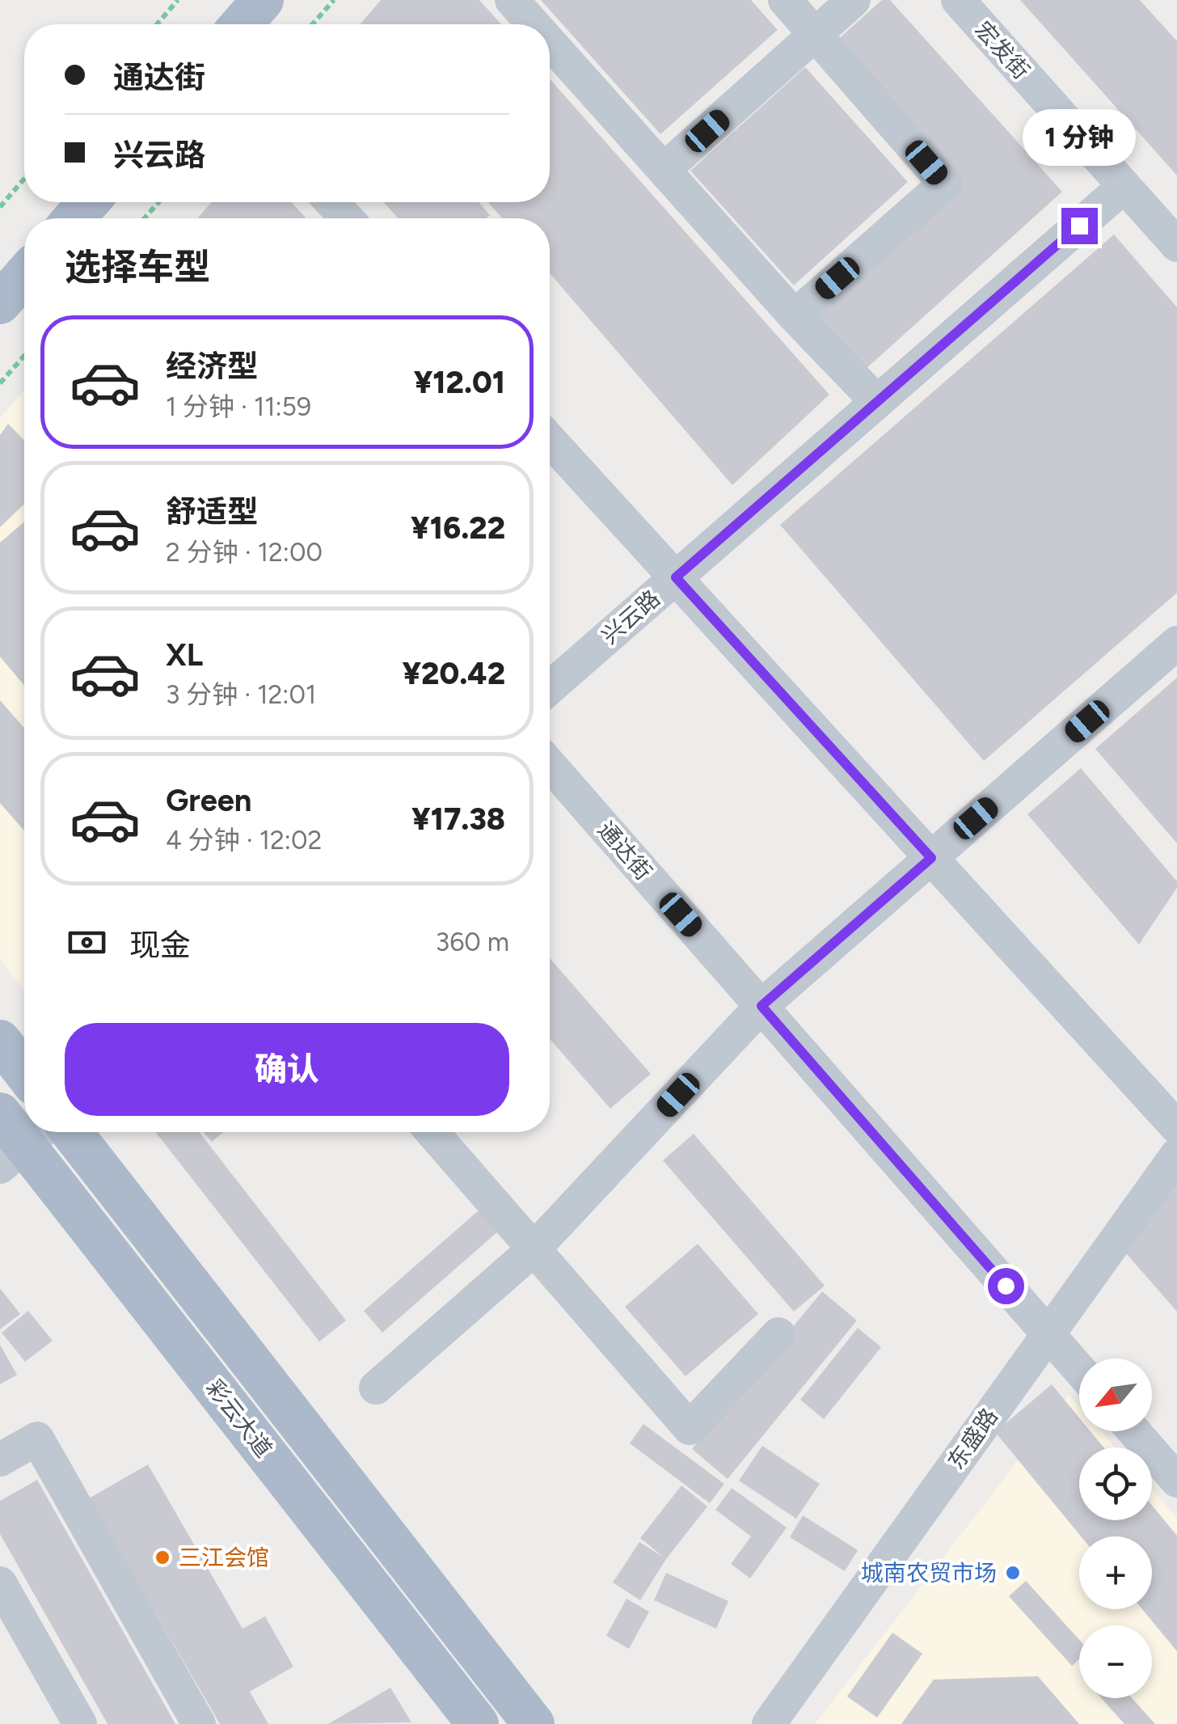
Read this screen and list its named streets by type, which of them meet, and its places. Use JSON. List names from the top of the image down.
{
  "streets": {
    "main road": ["彩云大道"],
    "street": [
      "宏发街",
      "兴云路",
      "通达街",
      "东盛路"
    ]
  },
  "crossings": [
    ["宏发街", "兴云路"],
    ["通达街", "东盛路"]
  ],
  "places": ["三江会馆", "城南农贸市场"],
  "north": "bottom left",
  "page": {
    "banner": ["通达街", "兴云路"],
    "bubble": "1 分钟",
    "heading": "选择车型",
    "list": [
      {
        "name": "经济型",
        "note": "1 分钟 · 11:59",
        "value": "¥12.01"
      },
      {
        "name": "舒适型",
        "note": "2 分钟 · 12:00",
        "value": "¥16.22"
      },
      {
        "name": "XL",
        "note": "3 分钟 · 12:01",
        "value": "¥20.42"
      },
      {
        "name": "Green",
        "note": "4 分钟 · 12:02",
        "value": "¥17.38"
      }
    ],
    "pay": ["现金", "360 m"],
    "buttons": "确认",
    "map_buttons": ["+", "−"]
  }
}
